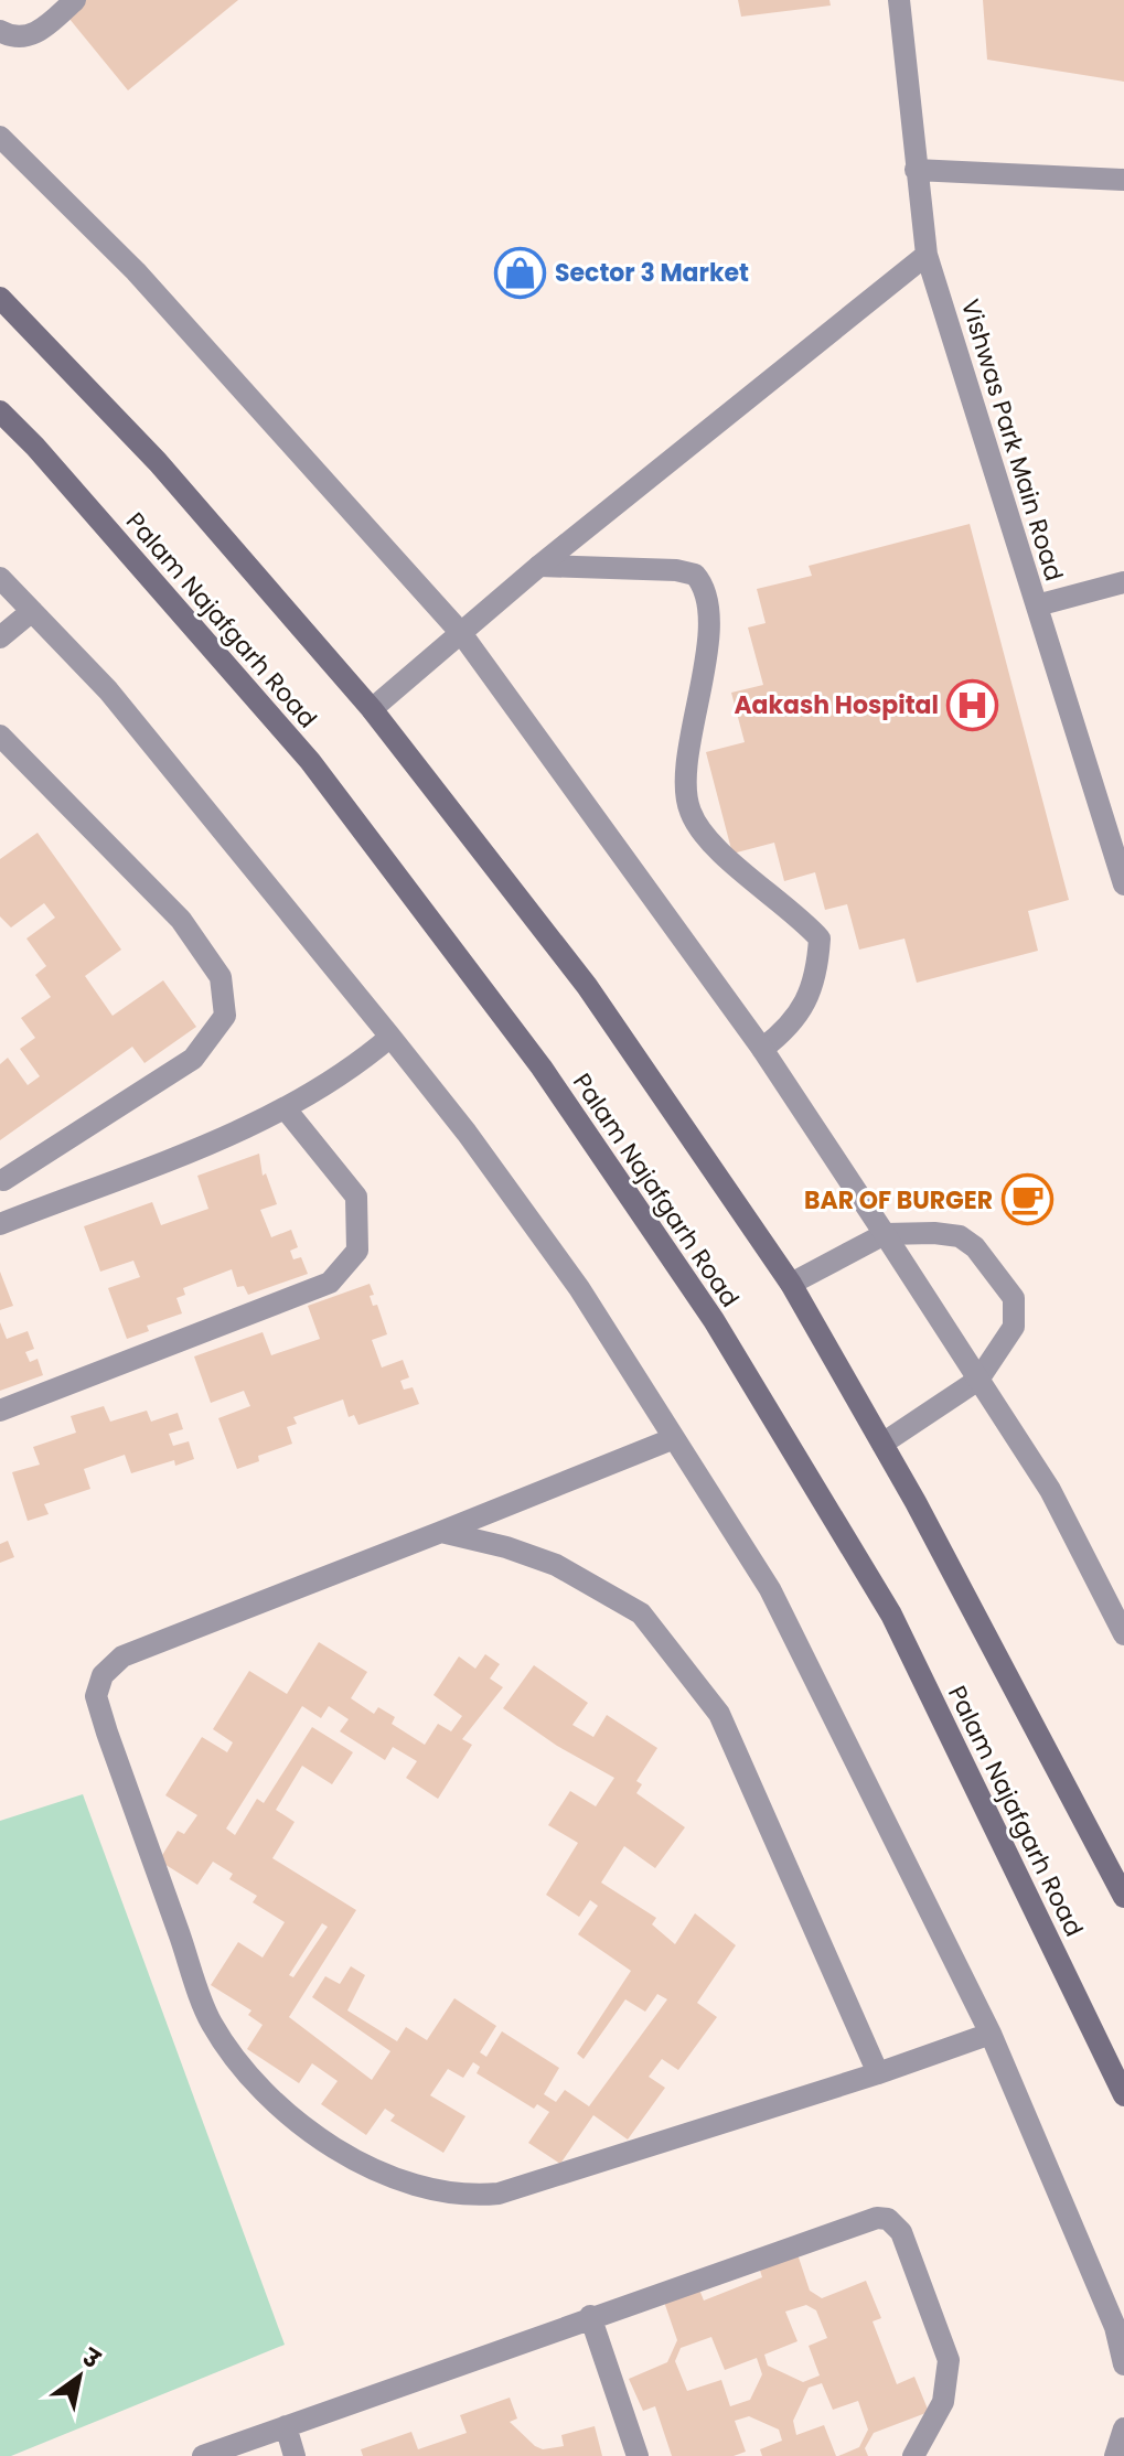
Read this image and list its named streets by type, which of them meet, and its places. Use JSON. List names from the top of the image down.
{
  "streets": {
    "main road": ["Palam Najafgarh Road"],
    "street": ["Vishwas Park Main Road"]
  },
  "places": {
    "shop": ["Sector 3 Market"],
    "hospital": ["Aakash Hospital"],
    "cafe": ["BAR OF BURGER"]
  },
  "north": "top right"
}
